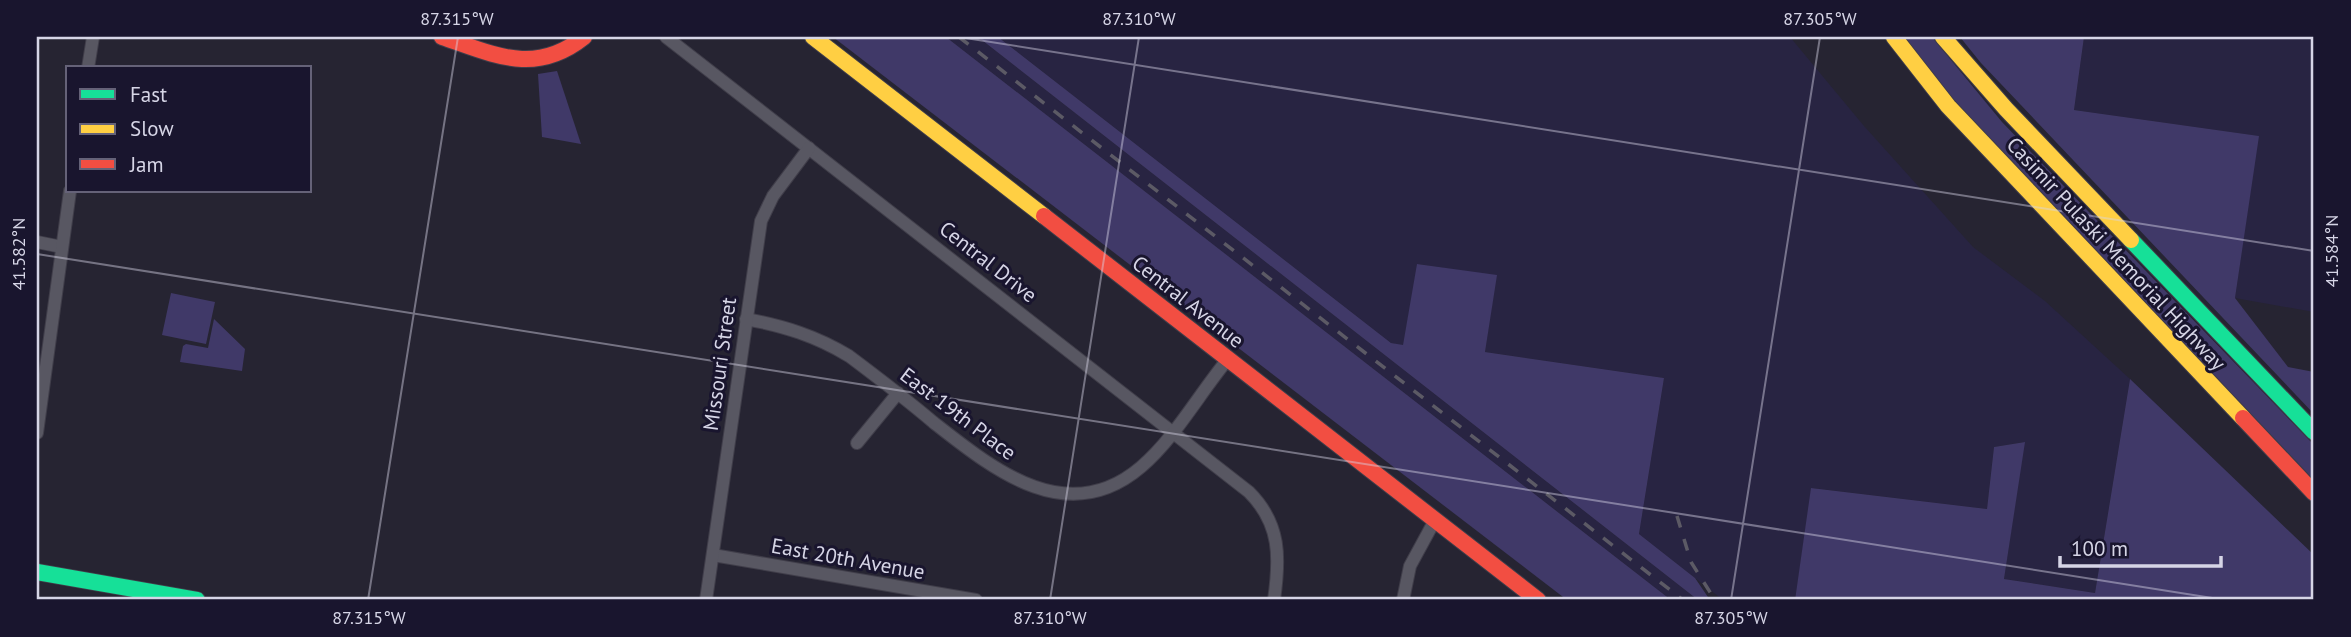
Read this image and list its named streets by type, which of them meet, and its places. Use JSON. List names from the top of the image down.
{
  "streets": {
    "main road": ["Casimir Pulaski Memorial Highway", "Central Avenue"],
    "street": [
      "Central Drive",
      "Missouri Street",
      "East 19th Place",
      "East 20th Avenue"
    ]
  },
  "crossings": [
    ["Central Drive", "Missouri Street"],
    ["Central Drive", "East 19th Place"],
    ["Central Avenue", "East 19th Place"],
    ["Missouri Street", "East 19th Place"],
    ["Missouri Street", "East 20th Avenue"]
  ],
  "legend": ["Fast", "Slow", "Jam"],
  "scale_bar": "100 m",
  "coordinates": [
    "87.315°W",
    "87.310°W",
    "87.305°W",
    "41.584°N",
    "41.582°N"
  ]
}
